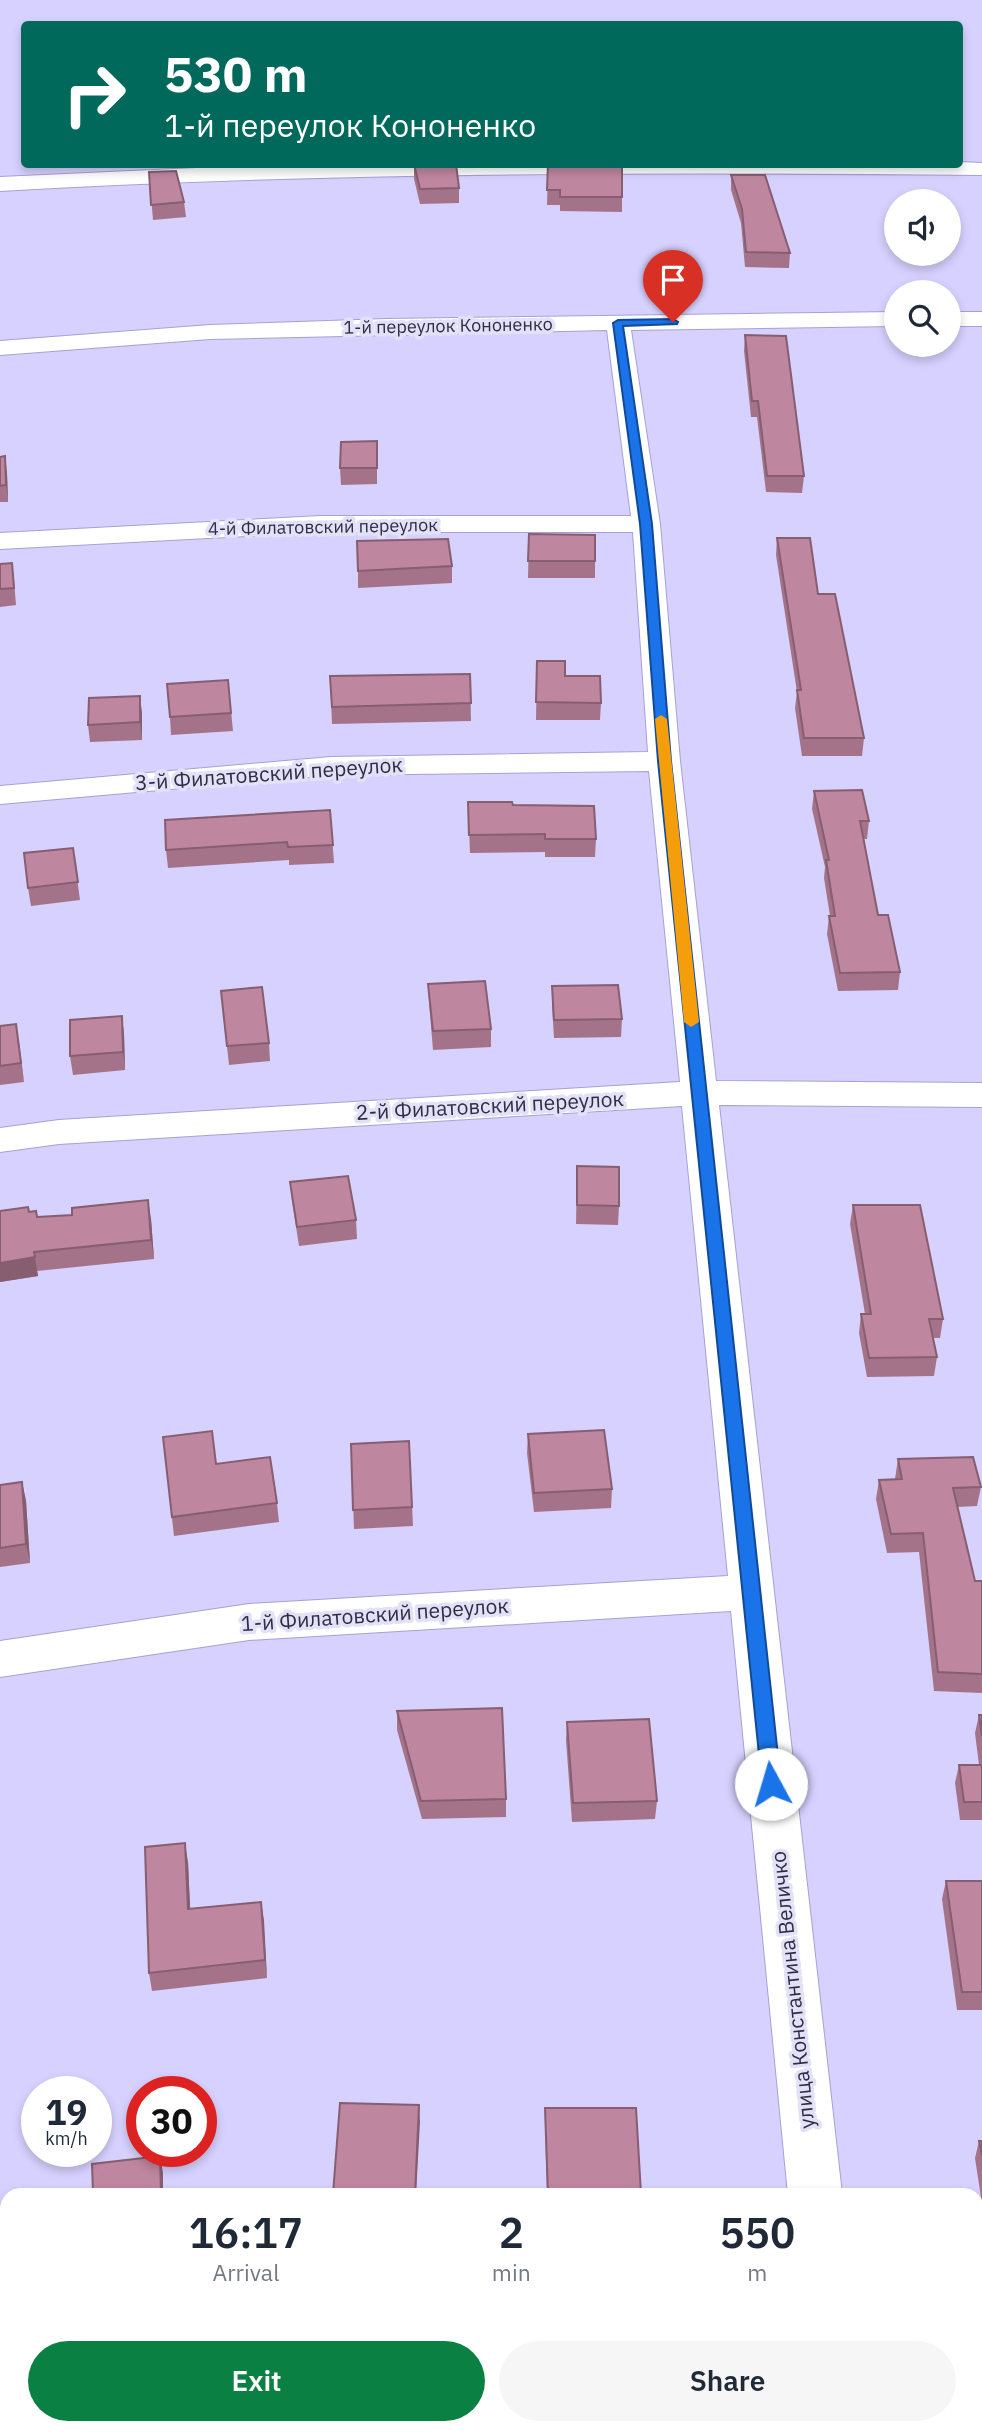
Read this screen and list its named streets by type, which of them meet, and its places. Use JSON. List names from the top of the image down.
{
  "streets": {
    "street": [
      "1-й переулок Кононенко",
      "4-й Филатовский переулок",
      "3-й Филатовский переулок",
      "2-й Филатовский переулок",
      "1-й Филатовский переулок",
      "улица Константина Величко"
    ]
  },
  "crossings": [
    ["1-й переулок Кононенко", "улица Константина Величко"],
    ["4-й Филатовский переулок", "улица Константина Величко"],
    ["3-й Филатовский переулок", "улица Константина Величко"],
    ["2-й Филатовский переулок", "улица Константина Величко"],
    ["1-й Филатовский переулок", "улица Константина Величко"]
  ],
  "page": {
    "turn": ["530 m", "1-й переулок Кононенко"],
    "speed": "19 km/h",
    "limit": "30",
    "eta": [
      "16:17",
      "Arrival",
      "2",
      "min",
      "550",
      "m"
    ],
    "buttons": ["Exit", "Share"]
  }
}
